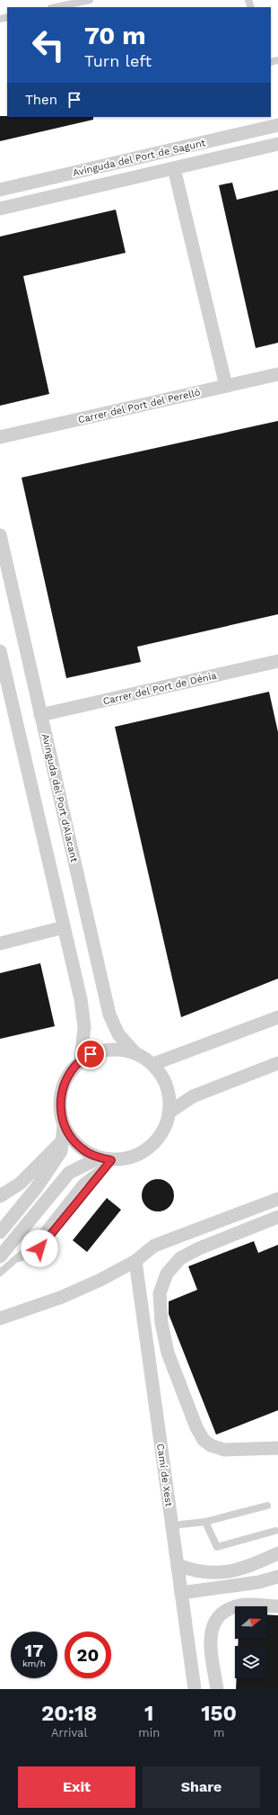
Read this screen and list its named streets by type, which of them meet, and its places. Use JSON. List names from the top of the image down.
{
  "streets": {
    "street": [
      "Avinguda del Port de Sagunt",
      "Carrer del Port del Perelló",
      "Carrer del Port de Dénia",
      "Avinguda del Port d'Alacant",
      "Camí de Xest"
    ]
  },
  "crossings": [
    ["Carrer del Port de Dénia", "Avinguda del Port d'Alacant"]
  ],
  "north": "right",
  "page": {
    "turn": ["70 m", "Turn left"],
    "then": "Then",
    "speed": "17 km/h",
    "limit": "20",
    "eta": [
      "20:18",
      "Arrival",
      "1",
      "min",
      "150",
      "m"
    ],
    "buttons": ["Exit", "Share"]
  }
}
